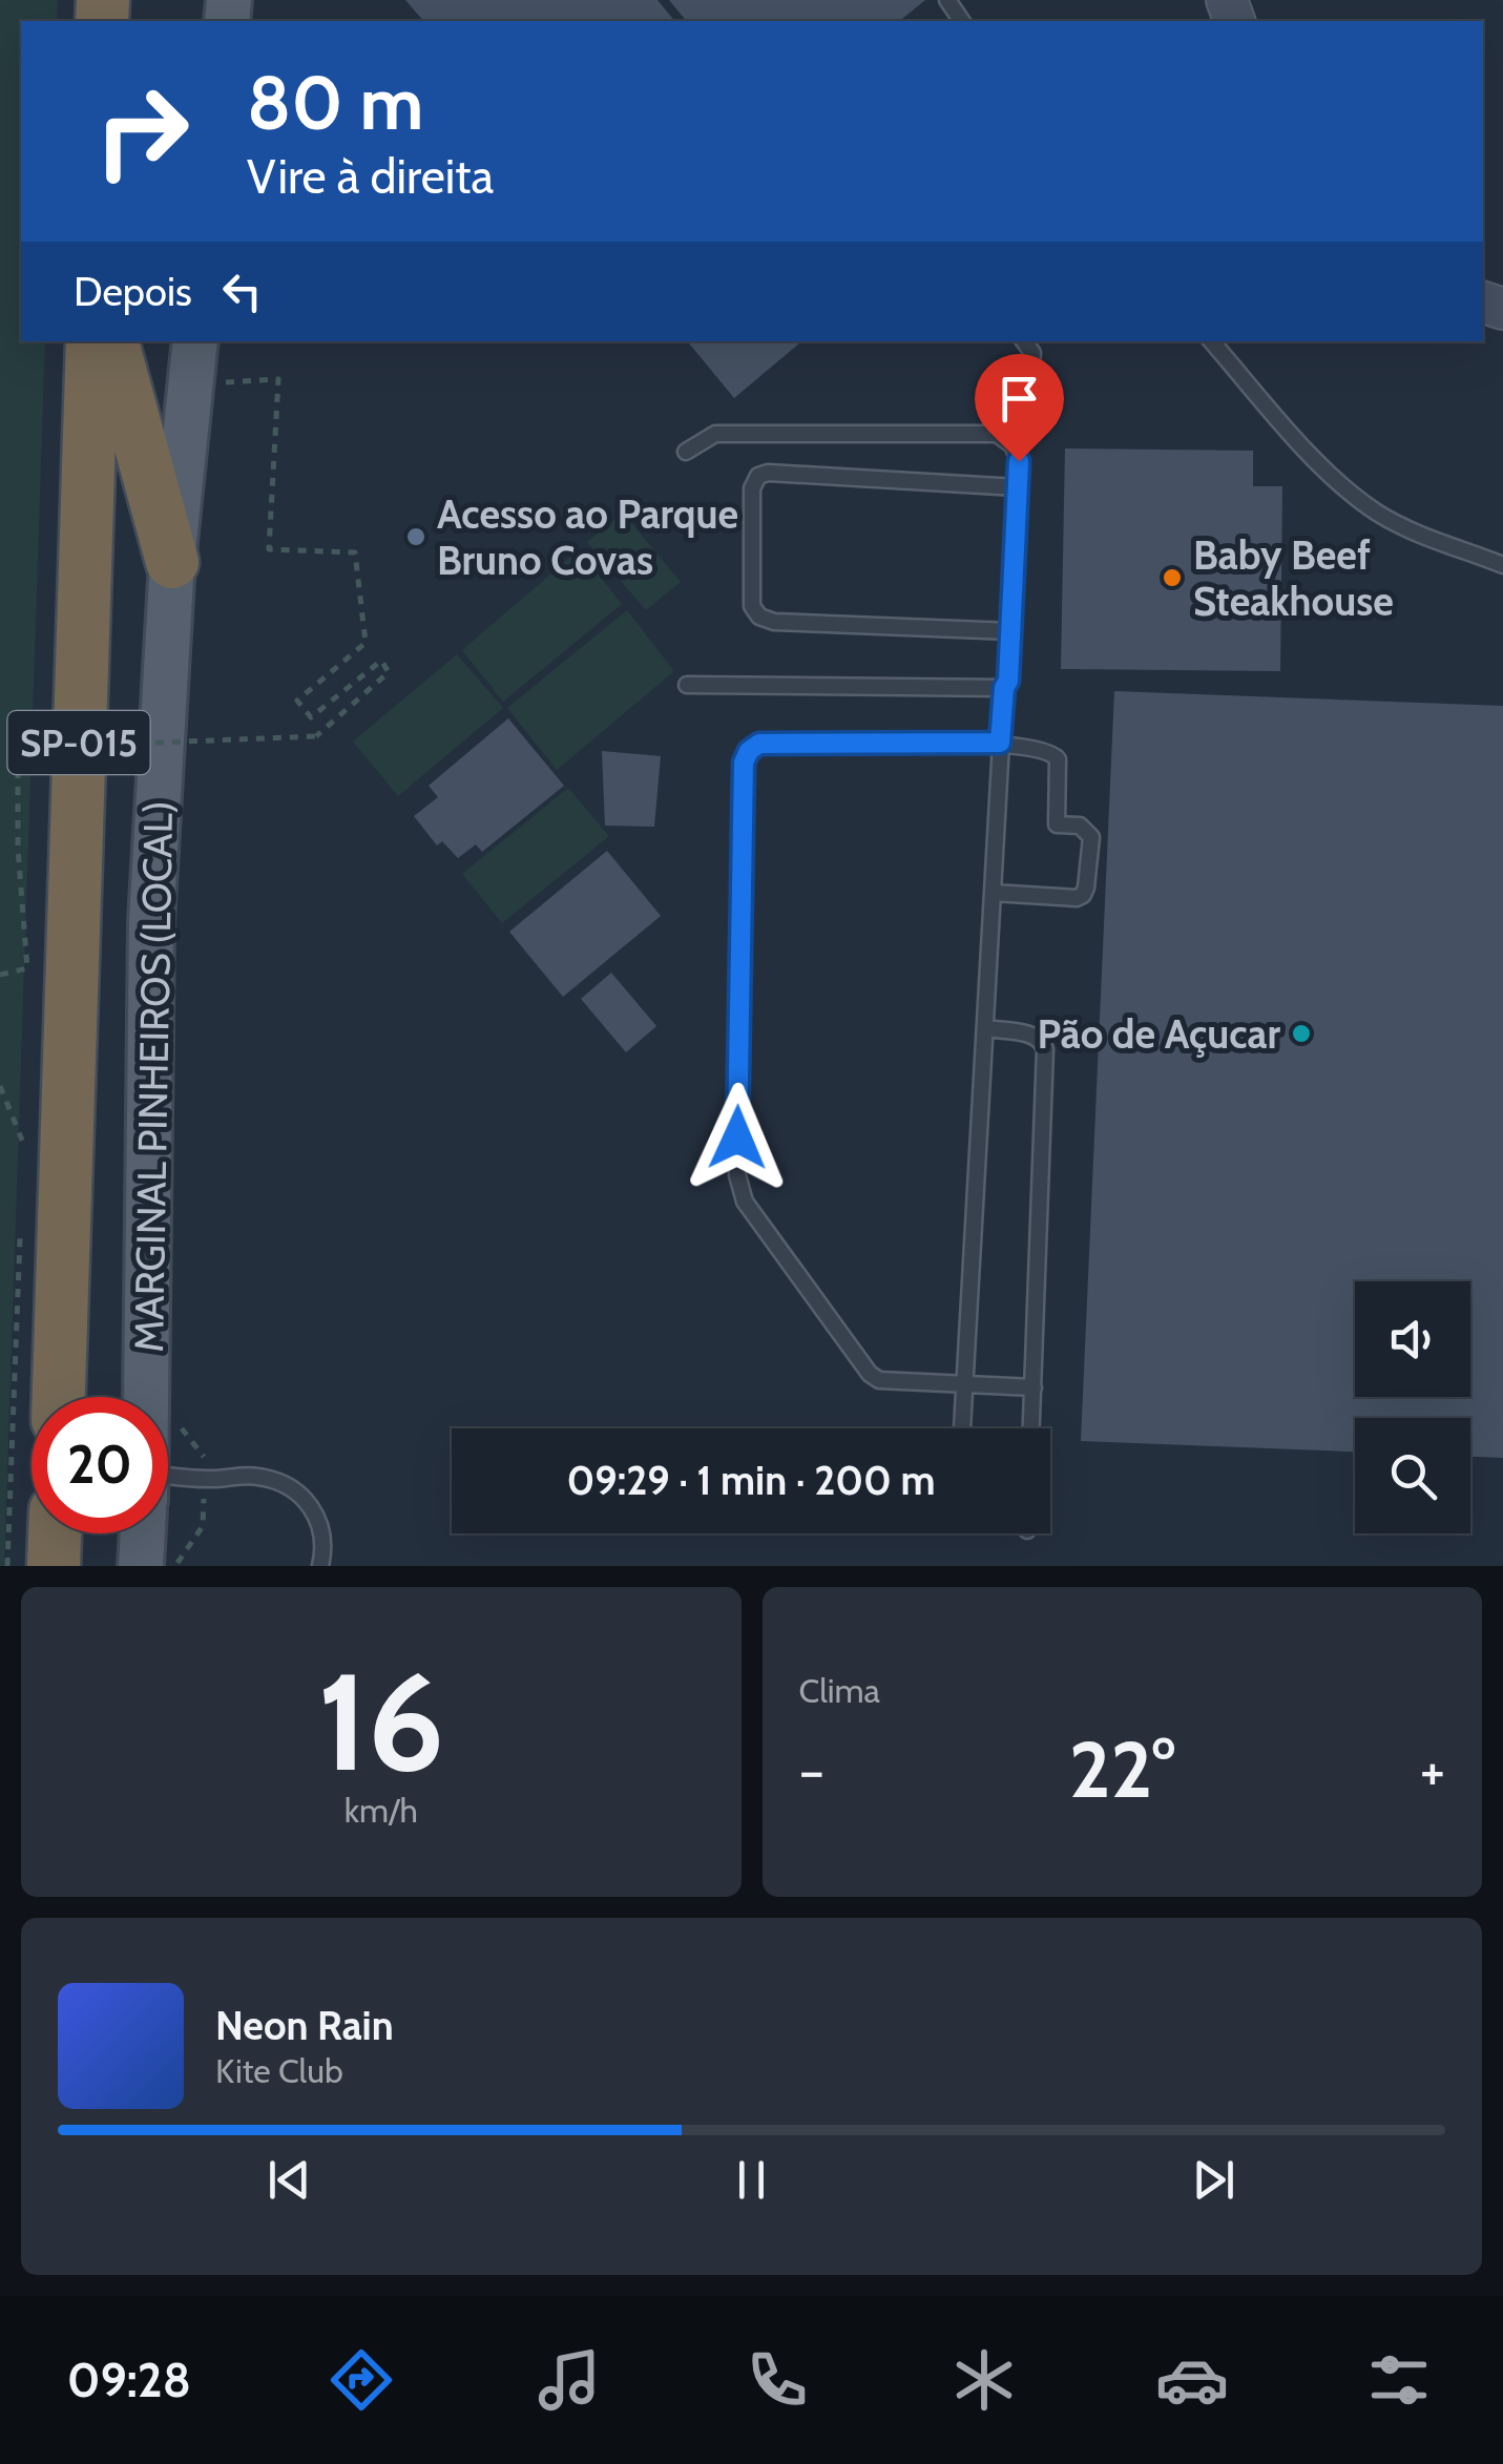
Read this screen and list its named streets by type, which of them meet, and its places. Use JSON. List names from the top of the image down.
{
  "streets": {
    "highway": ["SP-015"],
    "main road": ["MARGINAL PINHEIROS (LOCAL)"]
  },
  "places": ["Acesso ao Parque Bruno Covas", "Baby Beef Steakhouse", "Pão de Açucar"],
  "page": {
    "turn": ["80 m", "Vire à direita"],
    "then": "Depois",
    "limit": "20",
    "trip": "09:29 · 1 min · 200 m",
    "tile": [
      ["16", "km/h"],
      "Clima"
    ],
    "heat": ["−", "22°", "+"],
    "song": ["Neon Rain", "Kite Club"],
    "tabs": "09:28"
  }
}
